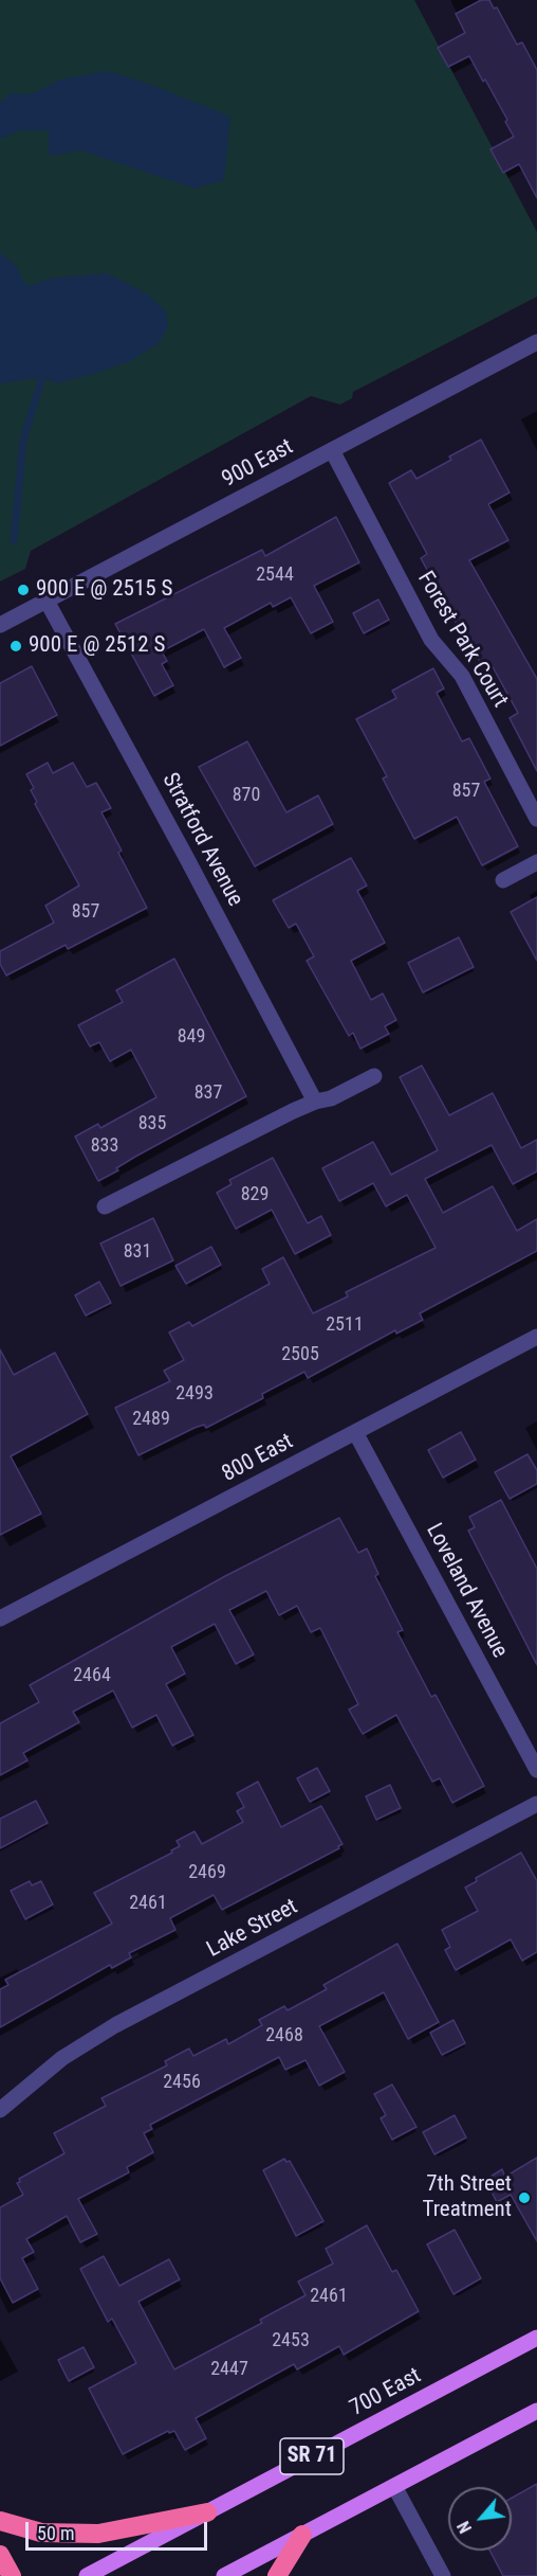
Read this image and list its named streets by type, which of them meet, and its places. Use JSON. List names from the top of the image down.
{
  "streets": {
    "main road": ["700 East", "SR 71"],
    "street": [
      "900 East",
      "Forest Park Court",
      "Stratford Avenue",
      "800 East",
      "Loveland Avenue",
      "Lake Street"
    ]
  },
  "crossings": [
    ["900 East", "Forest Park Court"],
    ["900 East", "Stratford Avenue"],
    ["800 East", "Loveland Avenue"]
  ],
  "places": ["900 E @ 2515 S", "900 E @ 2512 S", "7th Street Treatment"],
  "house_numbers": [
    "2544",
    "857",
    "870",
    "857",
    "849",
    "837",
    "835",
    "833",
    "829",
    "831",
    "2511",
    "2505",
    "2493",
    "2489",
    "2464",
    "2469",
    "2461",
    "2468",
    "2456",
    "2461",
    "2453",
    "2447"
  ],
  "scale_bar": "50 m",
  "north": "bottom left"
}
